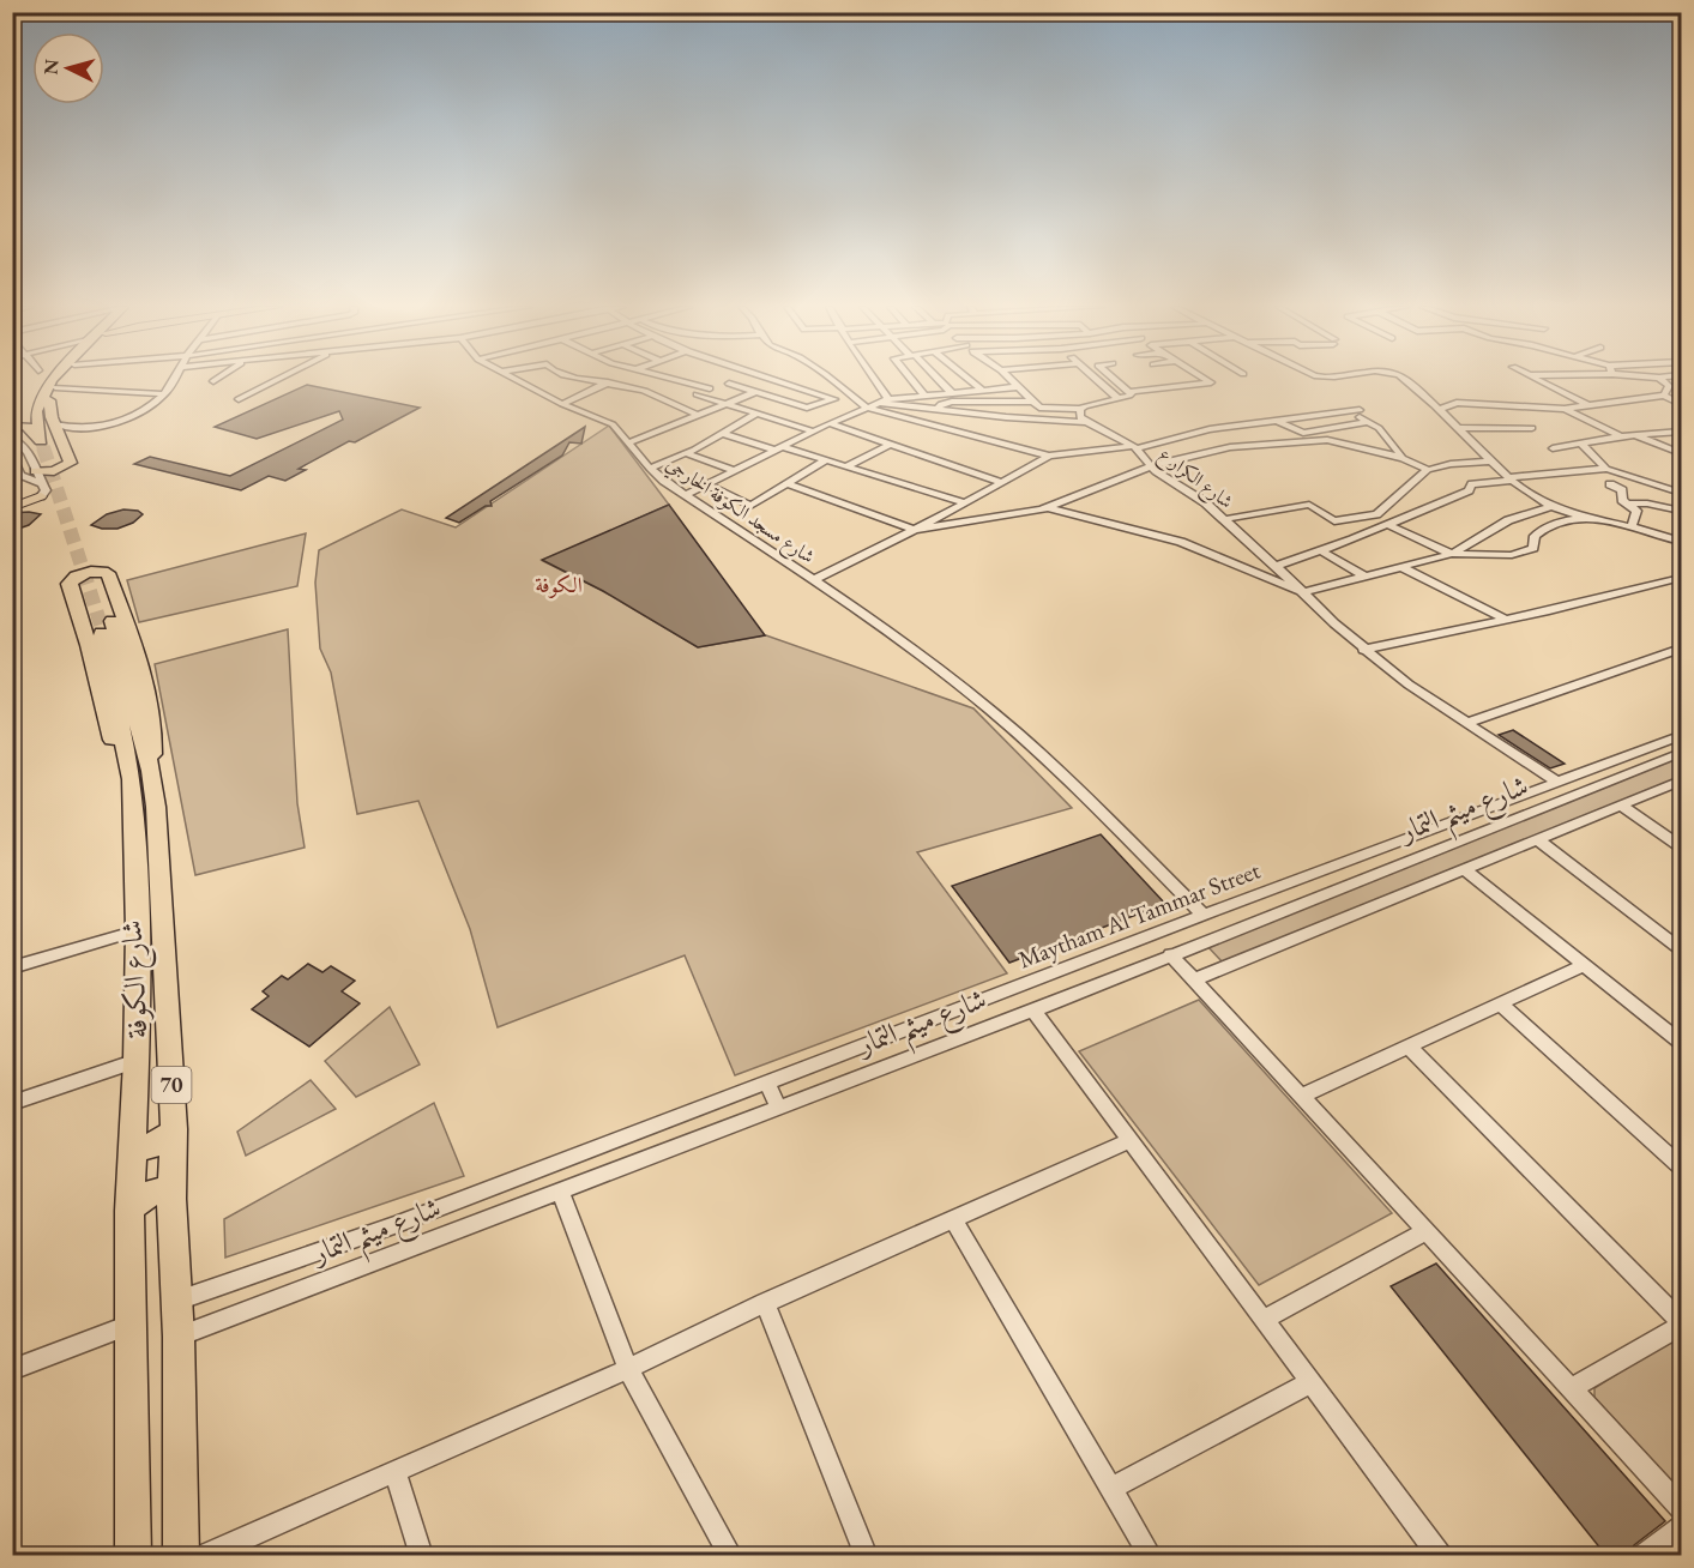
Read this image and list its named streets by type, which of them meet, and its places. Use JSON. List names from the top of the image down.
{
  "streets": {
    "highway": ["شارع الكوفة", "70"],
    "street": [
      "شارع الكرار ع",
      "شارع مسجد الكوفة الخارجي",
      "شارع ميثم التمار",
      "Maytham Al Tammar Street"
    ]
  },
  "crossings": [
    ["شارع الكرار ع", "Maytham Al Tammar Street"],
    ["شارع مسجد الكوفة الخارجي", "Maytham Al Tammar Street"],
    ["شارع ميثم التمار", "Maytham Al Tammar Street"],
    ["شارع ميثم التمار", "شارع الكوفة"]
  ],
  "districts": ["الكوفة"],
  "north": "left"
}
